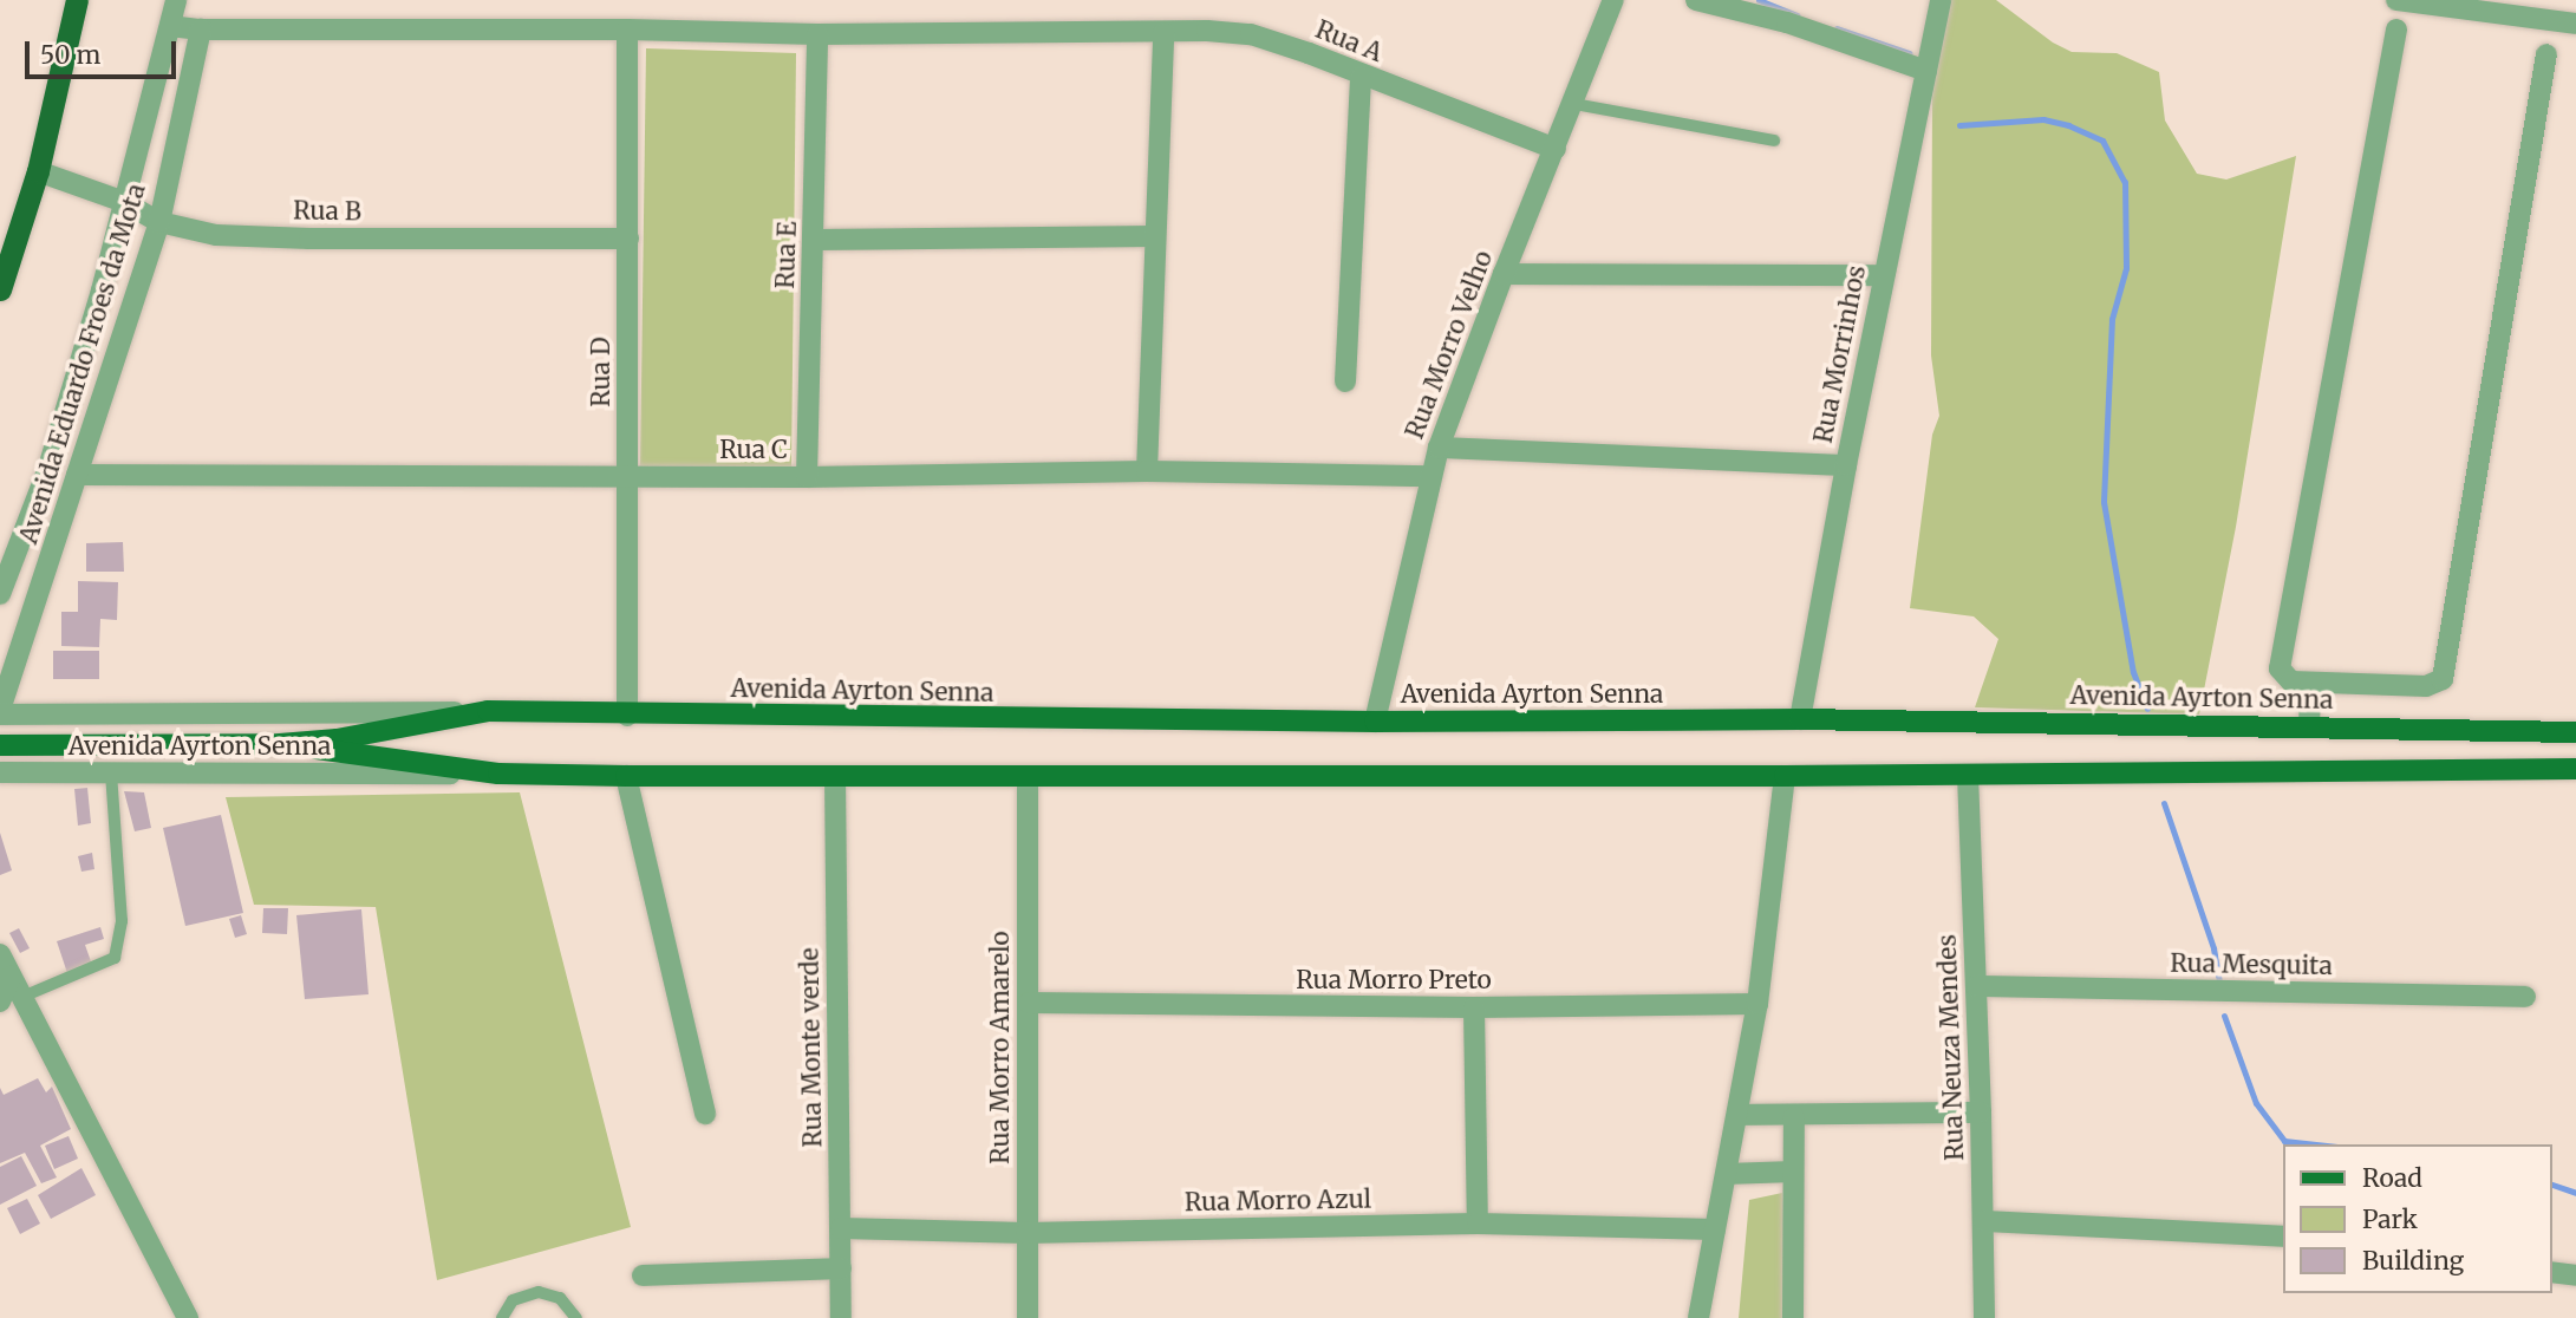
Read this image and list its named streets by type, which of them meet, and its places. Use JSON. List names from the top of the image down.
{
  "streets": {
    "main road": ["Avenida Ayrton Senna"],
    "street": [
      "Rua A",
      "Rua B",
      "Rua E",
      "Rua Morro Velho",
      "Rua Morrinhos",
      "Avenida Eduardo Froes da Mota",
      "Rua D",
      "Rua C",
      "Rua Mesquita",
      "Rua Morro Preto",
      "Rua Monte verde",
      "Rua Morro Amarelo",
      "Rua Neuza Mendes",
      "Rua Morro Azul"
    ]
  },
  "crossings": [
    ["Rua A", "Rua E"],
    ["Rua A", "Rua Morro Velho"],
    ["Rua A", "Avenida Eduardo Froes da Mota"],
    ["Rua A", "Rua D"],
    ["Rua B", "Avenida Eduardo Froes da Mota"],
    ["Rua B", "Rua D"],
    ["Rua E", "Rua C"],
    ["Rua Morro Velho", "Rua C"],
    ["Rua Morro Velho", "Avenida Ayrton Senna"],
    ["Rua Morrinhos", "Avenida Ayrton Senna"],
    ["Avenida Eduardo Froes da Mota", "Rua C"],
    ["Avenida Eduardo Froes da Mota", "Avenida Ayrton Senna"],
    ["Rua D", "Rua C"],
    ["Rua D", "Avenida Ayrton Senna"],
    ["Avenida Ayrton Senna", "Rua Monte verde"],
    ["Avenida Ayrton Senna", "Rua Morro Amarelo"],
    ["Avenida Ayrton Senna", "Rua Neuza Mendes"],
    ["Rua Mesquita", "Rua Neuza Mendes"],
    ["Rua Morro Preto", "Rua Morro Amarelo"],
    ["Rua Monte verde", "Rua Morro Azul"],
    ["Rua Morro Amarelo", "Rua Morro Azul"]
  ],
  "legend": ["Road", "Park", "Building"],
  "scale_bar": "50 m"
}
